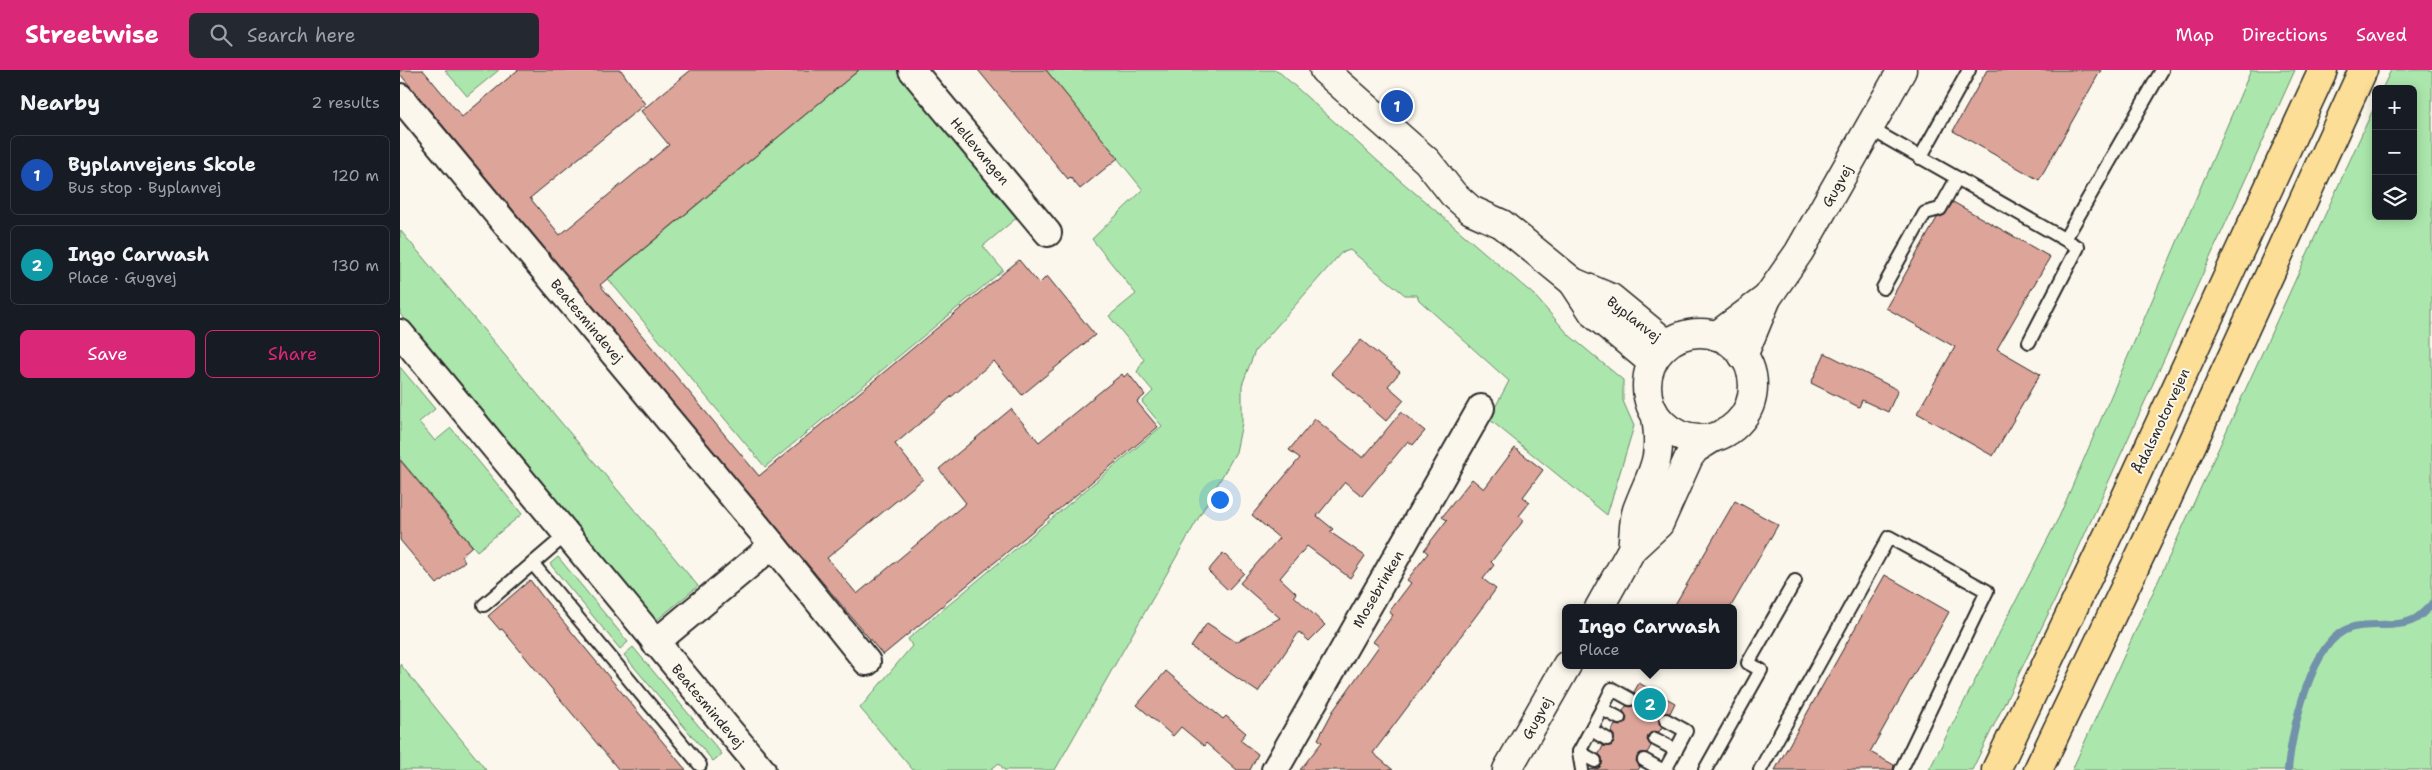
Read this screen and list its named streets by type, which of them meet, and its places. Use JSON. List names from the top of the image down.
{
  "streets": {
    "highway": ["Ådalsmotorvejen"],
    "street": [
      "Hellevangen",
      "Gugvej",
      "Byplanvej",
      "Beatesmindevej",
      "Mosebrinken"
    ]
  },
  "crossings": [
    ["Gugvej", "Byplanvej"]
  ],
  "page": {
    "header": "Streetwise",
    "search": "Search here",
    "nav": ["Map", "Directions", "Saved"],
    "heading": ["Nearby", "2 results"],
    "map_buttons": ["+", "−"],
    "pins": ["1", "2"],
    "list": [
      {
        "mark": "1",
        "name": "Byplanvejens Skole",
        "note": "Bus stop · Byplanvej",
        "value": "120 m"
      },
      {
        "mark": "2",
        "name": "Ingo Carwash",
        "note": "Place · Gugvej",
        "value": "130 m"
      }
    ],
    "buttons": ["Save", "Share"],
    "popup": ["Ingo Carwash", "Place"]
  }
}
